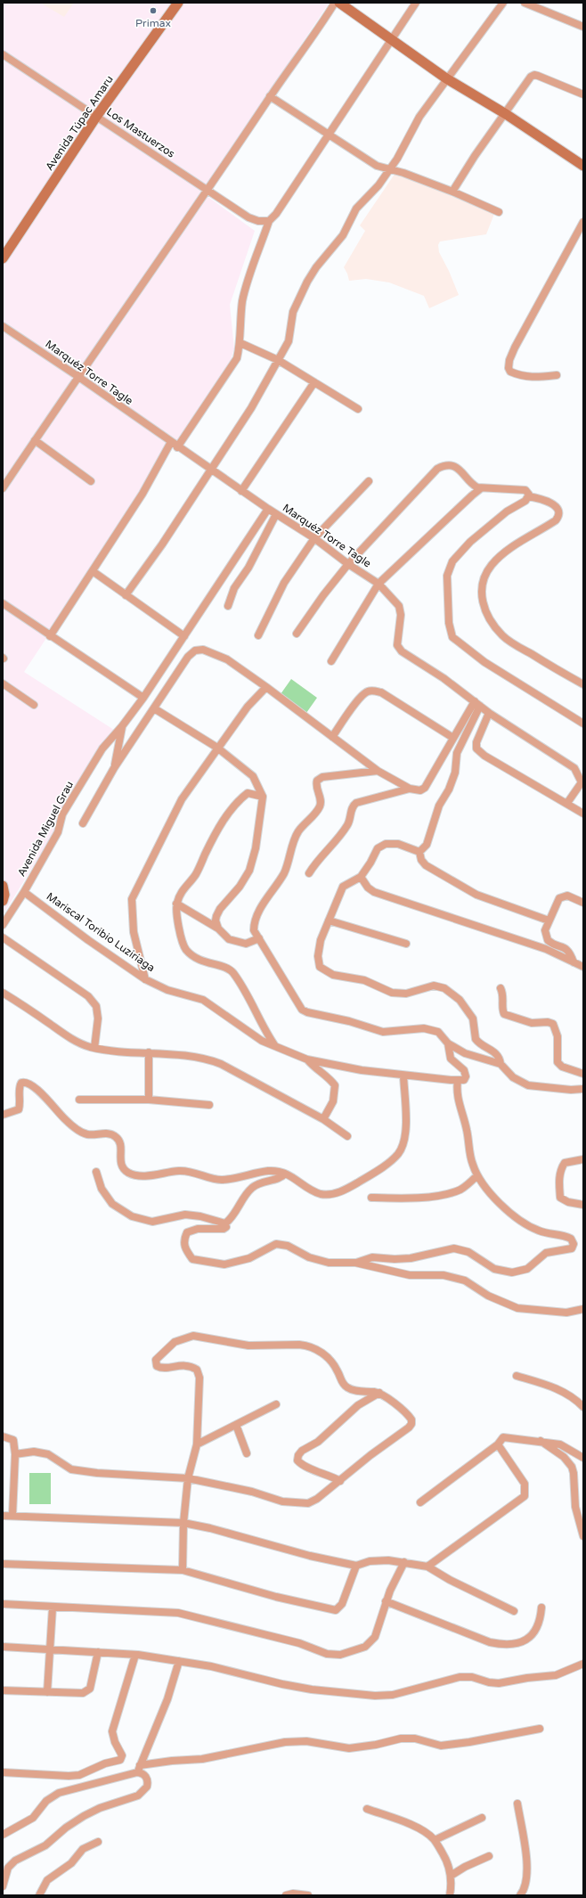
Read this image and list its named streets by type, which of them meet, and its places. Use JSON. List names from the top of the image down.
{
  "streets": {
    "street": [
      "Avenida Túpac Amaru",
      "Los Mastuerzos",
      "Marquéz Torre Tagle",
      "Avenida Miguel Grau",
      "Mariscal Toribio Luziriaga"
    ]
  },
  "crossings": [
    ["Avenida Túpac Amaru", "Los Mastuerzos"],
    ["Marquéz Torre Tagle", "Avenida Miguel Grau"],
    ["Avenida Miguel Grau", "Mariscal Toribio Luziriaga"]
  ],
  "places": ["Primax"]
}
